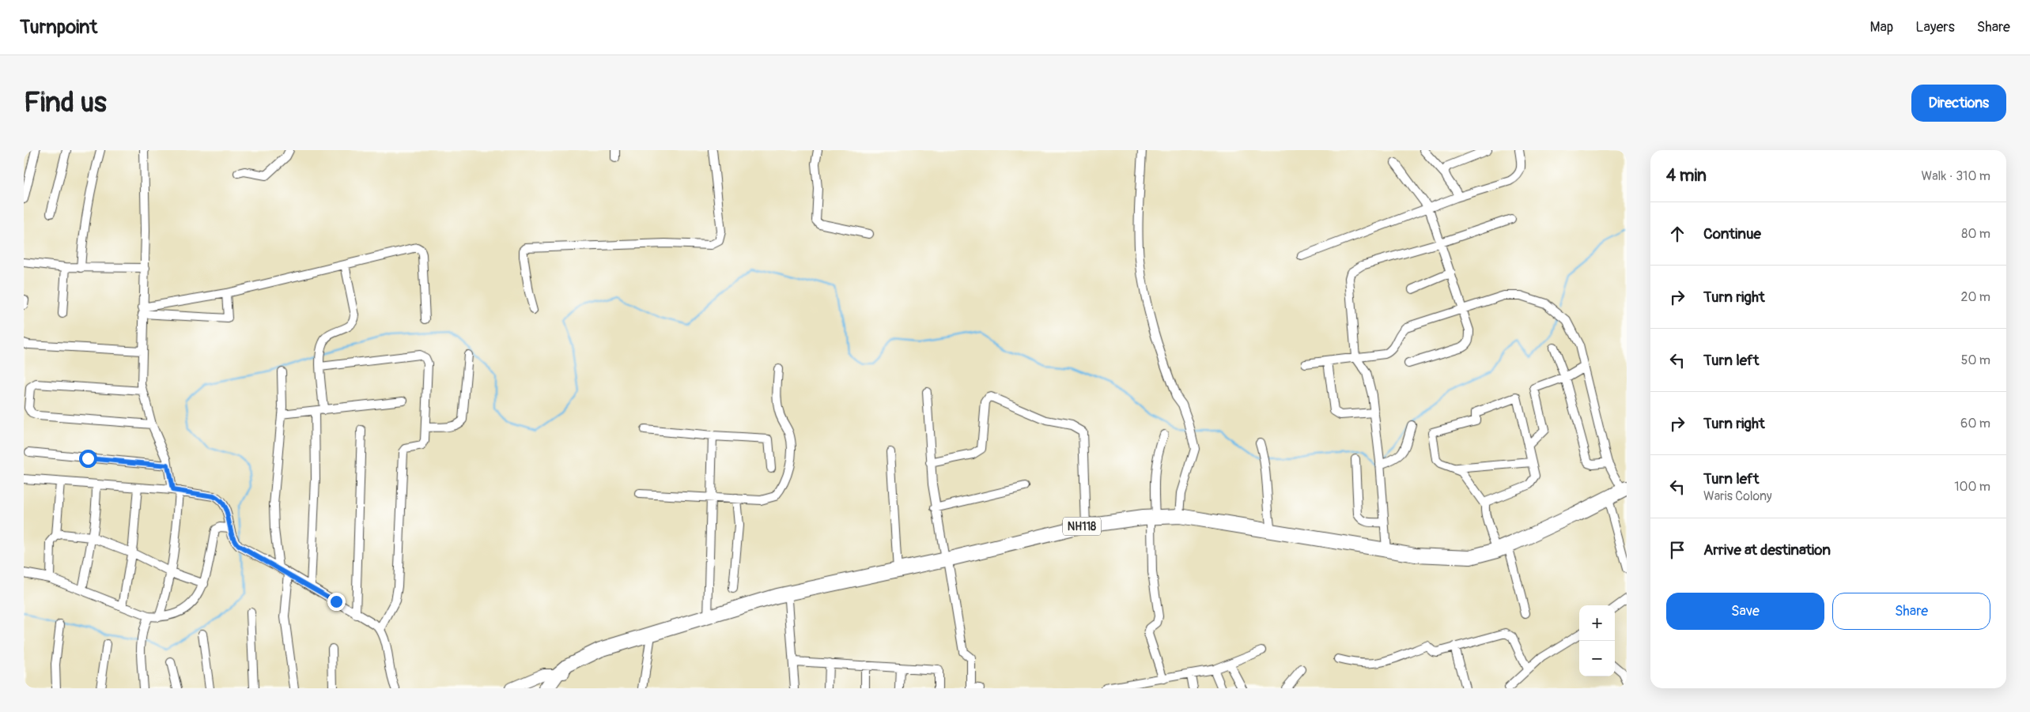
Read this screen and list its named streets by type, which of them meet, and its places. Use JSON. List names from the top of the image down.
{
  "streets": {
    "highway": ["NH118"]
  },
  "page": {
    "header": "Turnpoint",
    "nav": ["Map", "Layers", "Share"],
    "buttons": [
      "Directions",
      ["Save", "Share"]
    ],
    "title": "Find us",
    "heading": ["4 min", "Walk · 310 m"],
    "list": [
      ["Continue", "80 m"],
      ["Turn right", "20 m"],
      ["Turn left", "50 m"],
      ["Turn right", "60 m"],
      ["Turn left", "Waris Colony", "100 m"],
      "Arrive at destination"
    ],
    "map_buttons": ["+", "−"]
  }
}
